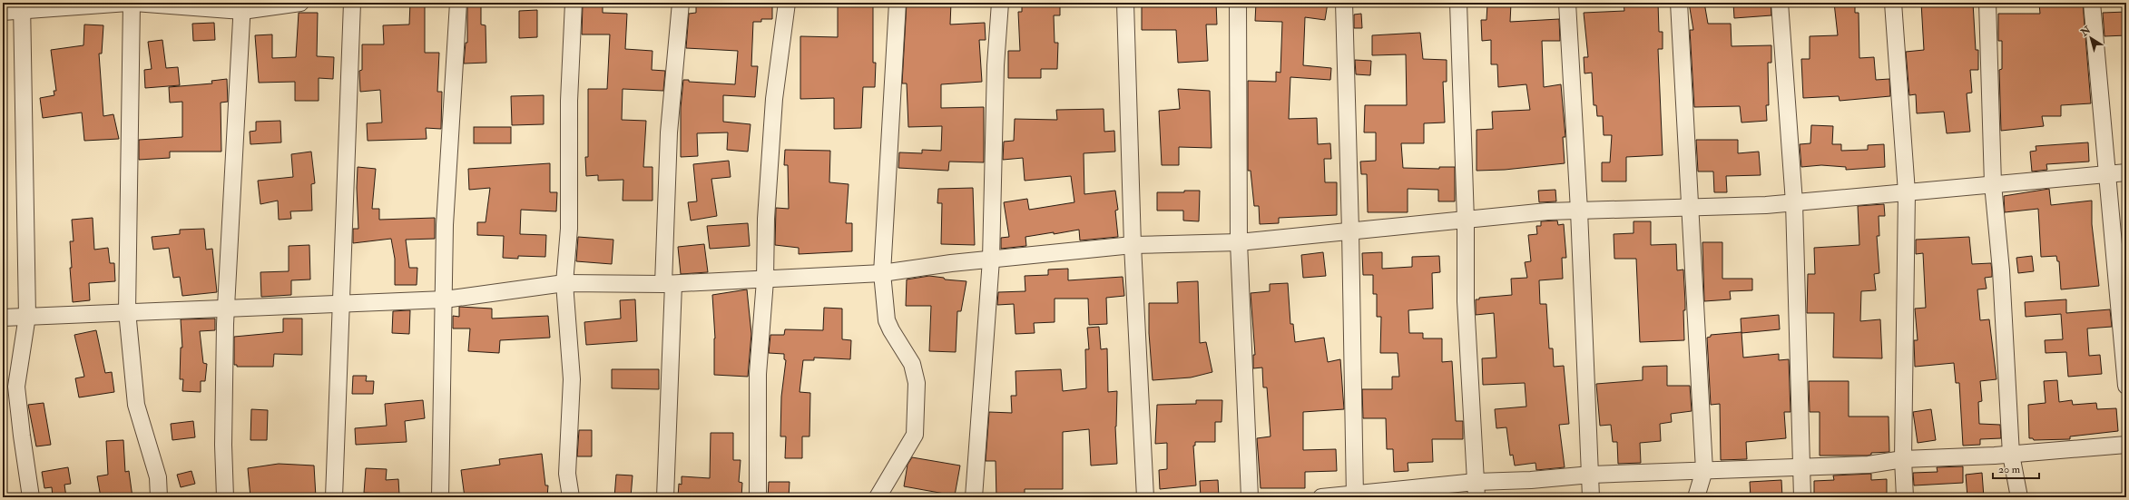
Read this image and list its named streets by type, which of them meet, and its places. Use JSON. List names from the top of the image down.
{
  "scale_bar": "20 m",
  "north": "top left"
}
